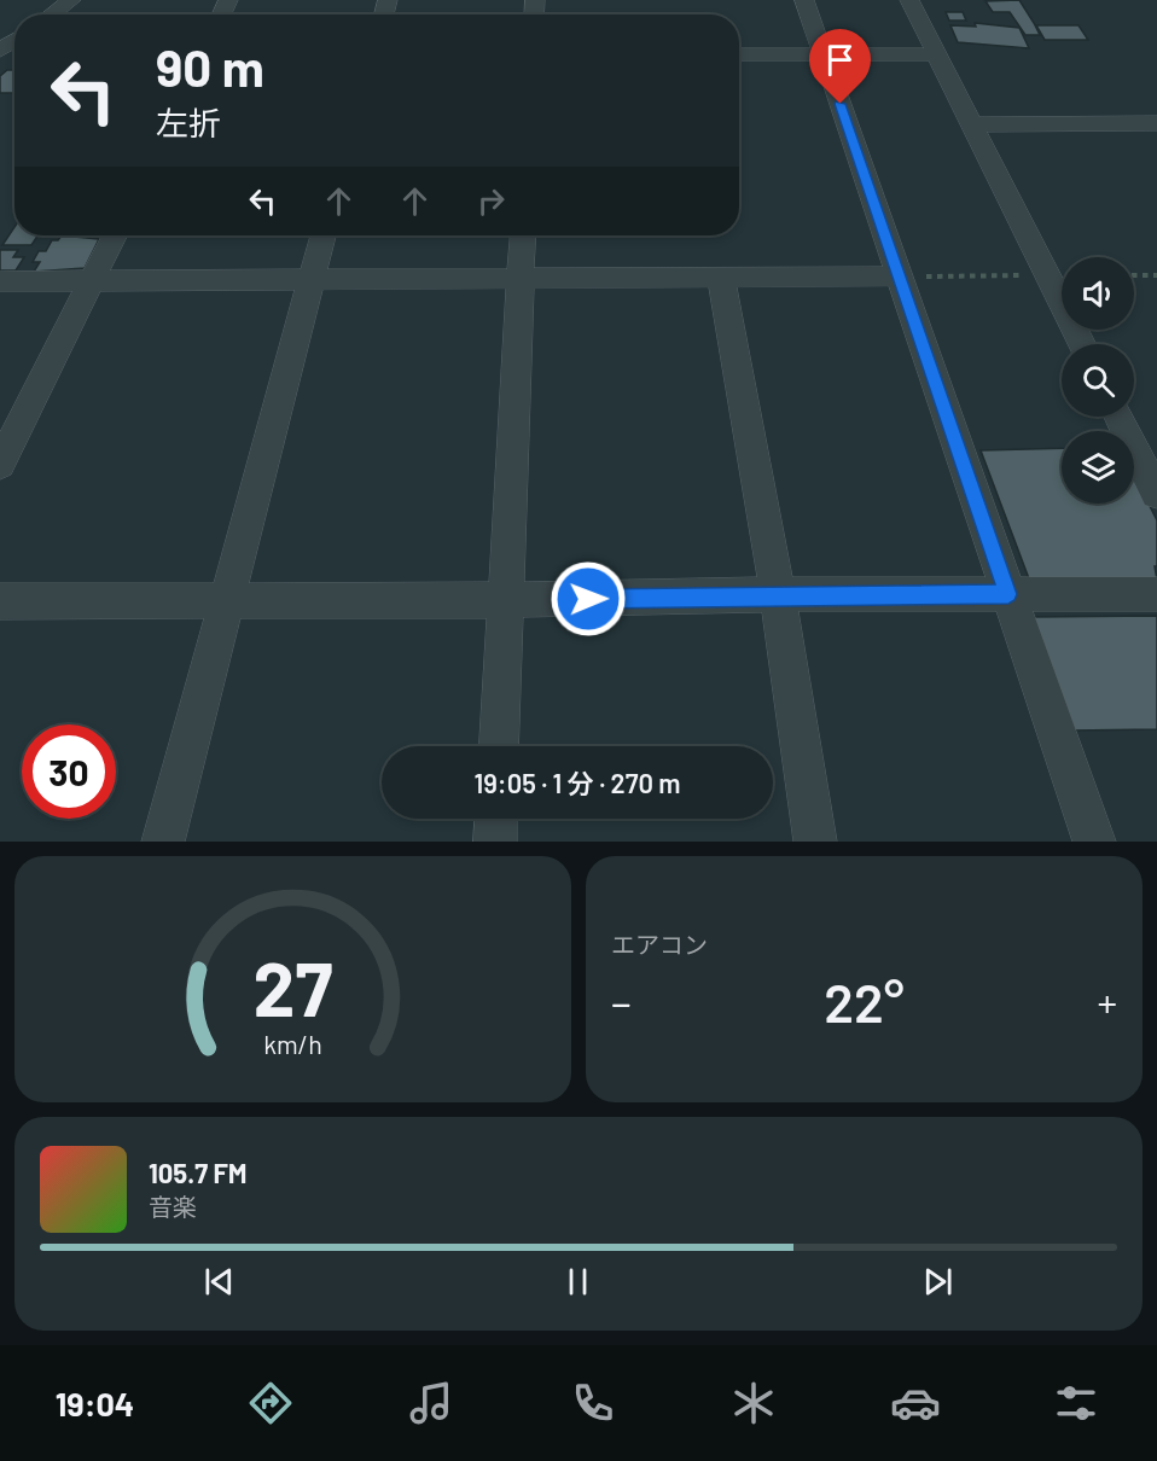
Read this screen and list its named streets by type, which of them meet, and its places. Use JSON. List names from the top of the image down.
{
  "page": {
    "turn": ["90 m", "左折"],
    "limit": "30",
    "trip": "19:05 · 1 分 · 270 m",
    "tile": "エアコン",
    "heat": ["−", "22°", "+"],
    "song": ["105.7 FM", "音楽"],
    "tabs": "19:04",
    "gauge": ["27", "km/h"]
  }
}
